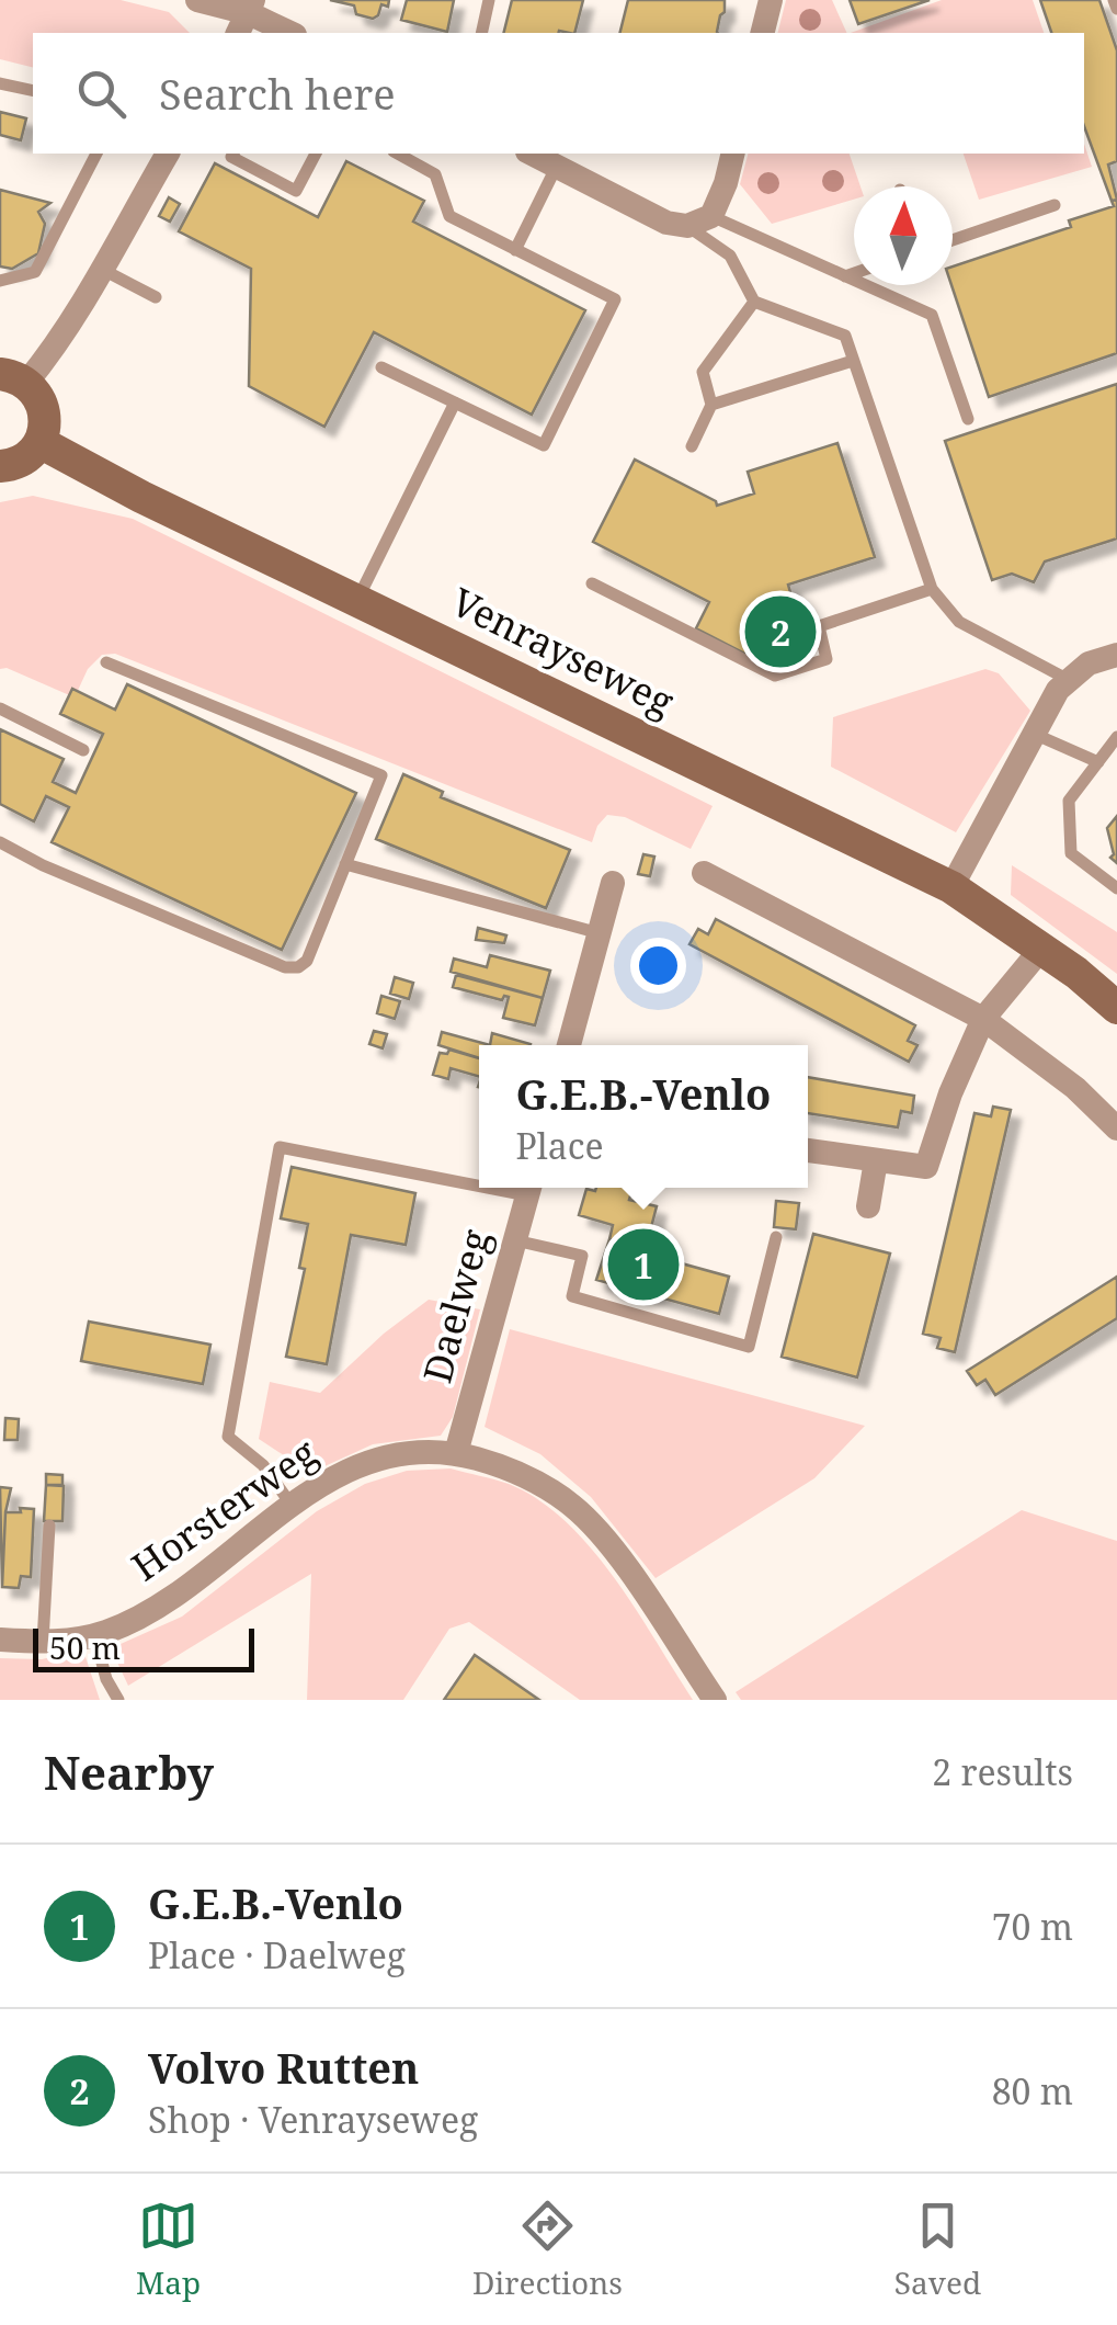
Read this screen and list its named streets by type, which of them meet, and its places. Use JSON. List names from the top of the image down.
{
  "streets": {
    "street": ["Venrayseweg", "Daelweg", "Horsterweg"]
  },
  "crossings": [
    ["Daelweg", "Horsterweg"]
  ],
  "scale_bar": "50 m",
  "north": "top",
  "page": {
    "search": "Search here",
    "pins": ["2", "1"],
    "popup": ["G.E.B.-Venlo", "Place"],
    "scale": "50 m",
    "heading": ["Nearby", "2 results"],
    "list": [
      {
        "mark": "1",
        "name": "G.E.B.-Venlo",
        "note": "Place · Daelweg",
        "value": "70 m"
      },
      {
        "mark": "2",
        "name": "Volvo Rutten",
        "note": "Shop · Venrayseweg",
        "value": "80 m"
      }
    ],
    "nav": ["Map", "Directions", "Saved"]
  }
}
